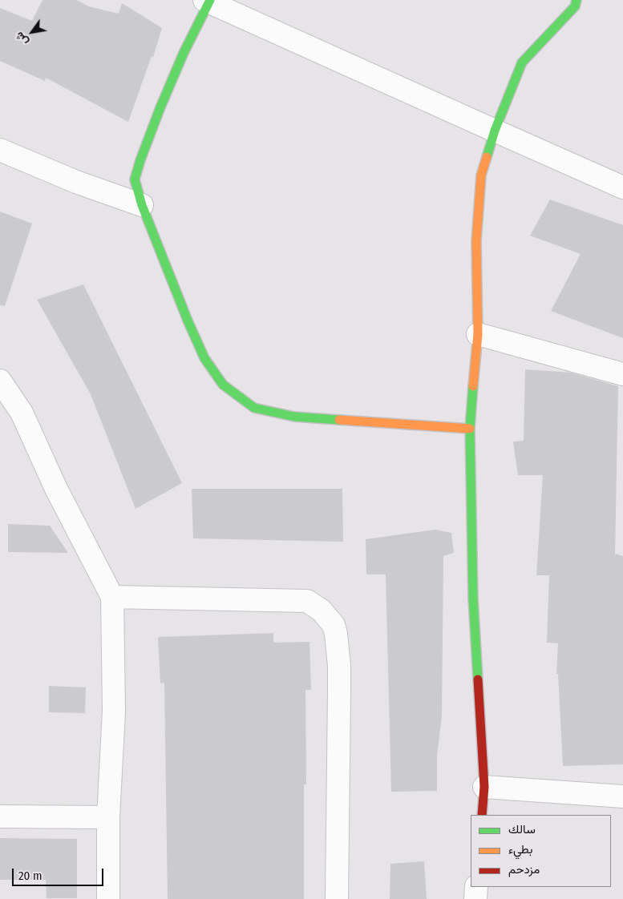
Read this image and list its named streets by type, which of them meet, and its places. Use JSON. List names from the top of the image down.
{
  "legend": ["سالك", "بطيء", "مزدحم"],
  "scale_bar": "20 m",
  "north": "bottom left"
}
